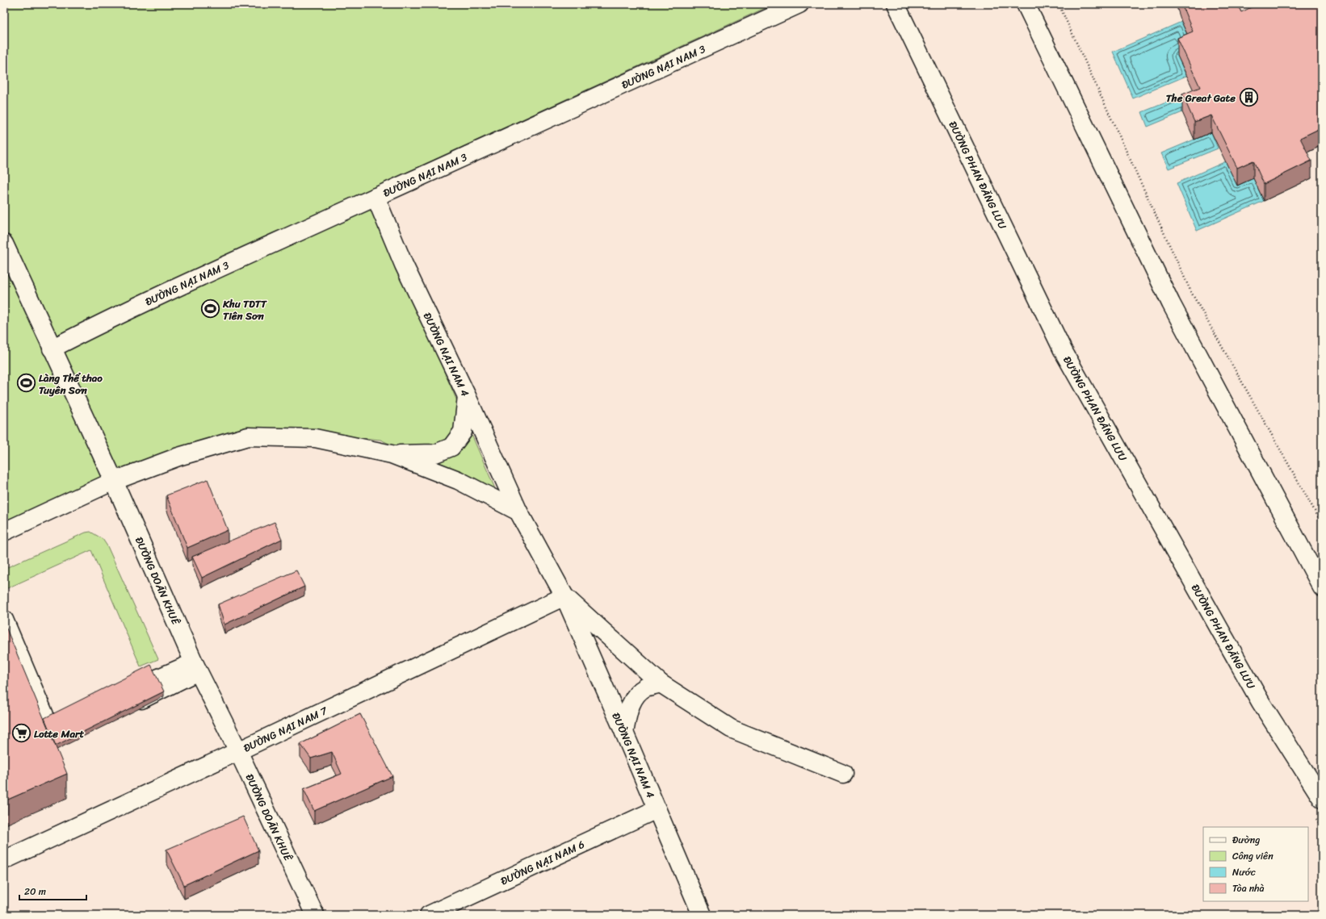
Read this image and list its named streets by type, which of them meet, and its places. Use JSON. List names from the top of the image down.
{
  "streets": {
    "street": [
      "ĐƯỜNG NẠI NAM 3",
      "ĐƯỜNG PHAN ĐĂNG LƯU",
      "ĐƯỜNG NẠI NAM 4",
      "ĐƯỜNG DOÃN KHUÊ",
      "ĐƯỜNG NẠI NAM 7",
      "ĐƯỜNG NẠI NAM 6"
    ]
  },
  "crossings": [
    ["ĐƯỜNG NẠI NAM 3", "ĐƯỜNG NẠI NAM 4"],
    ["ĐƯỜNG NẠI NAM 3", "ĐƯỜNG DOÃN KHUÊ"],
    ["ĐƯỜNG NẠI NAM 4", "ĐƯỜNG NẠI NAM 7"],
    ["ĐƯỜNG NẠI NAM 4", "ĐƯỜNG NẠI NAM 6"],
    ["ĐƯỜNG DOÃN KHUÊ", "ĐƯỜNG NẠI NAM 7"]
  ],
  "places": {
    "building": ["The Great Gate"],
    "sports": ["Khu TDTT Tiên Sơn", "Làng Thể thao Tuyên Sơn"],
    "supermarket": ["Lotte Mart"]
  },
  "legend": [
    "Đường",
    "Công viên",
    "Nước",
    "Tòa nhà"
  ],
  "scale_bar": "20 m"
}
